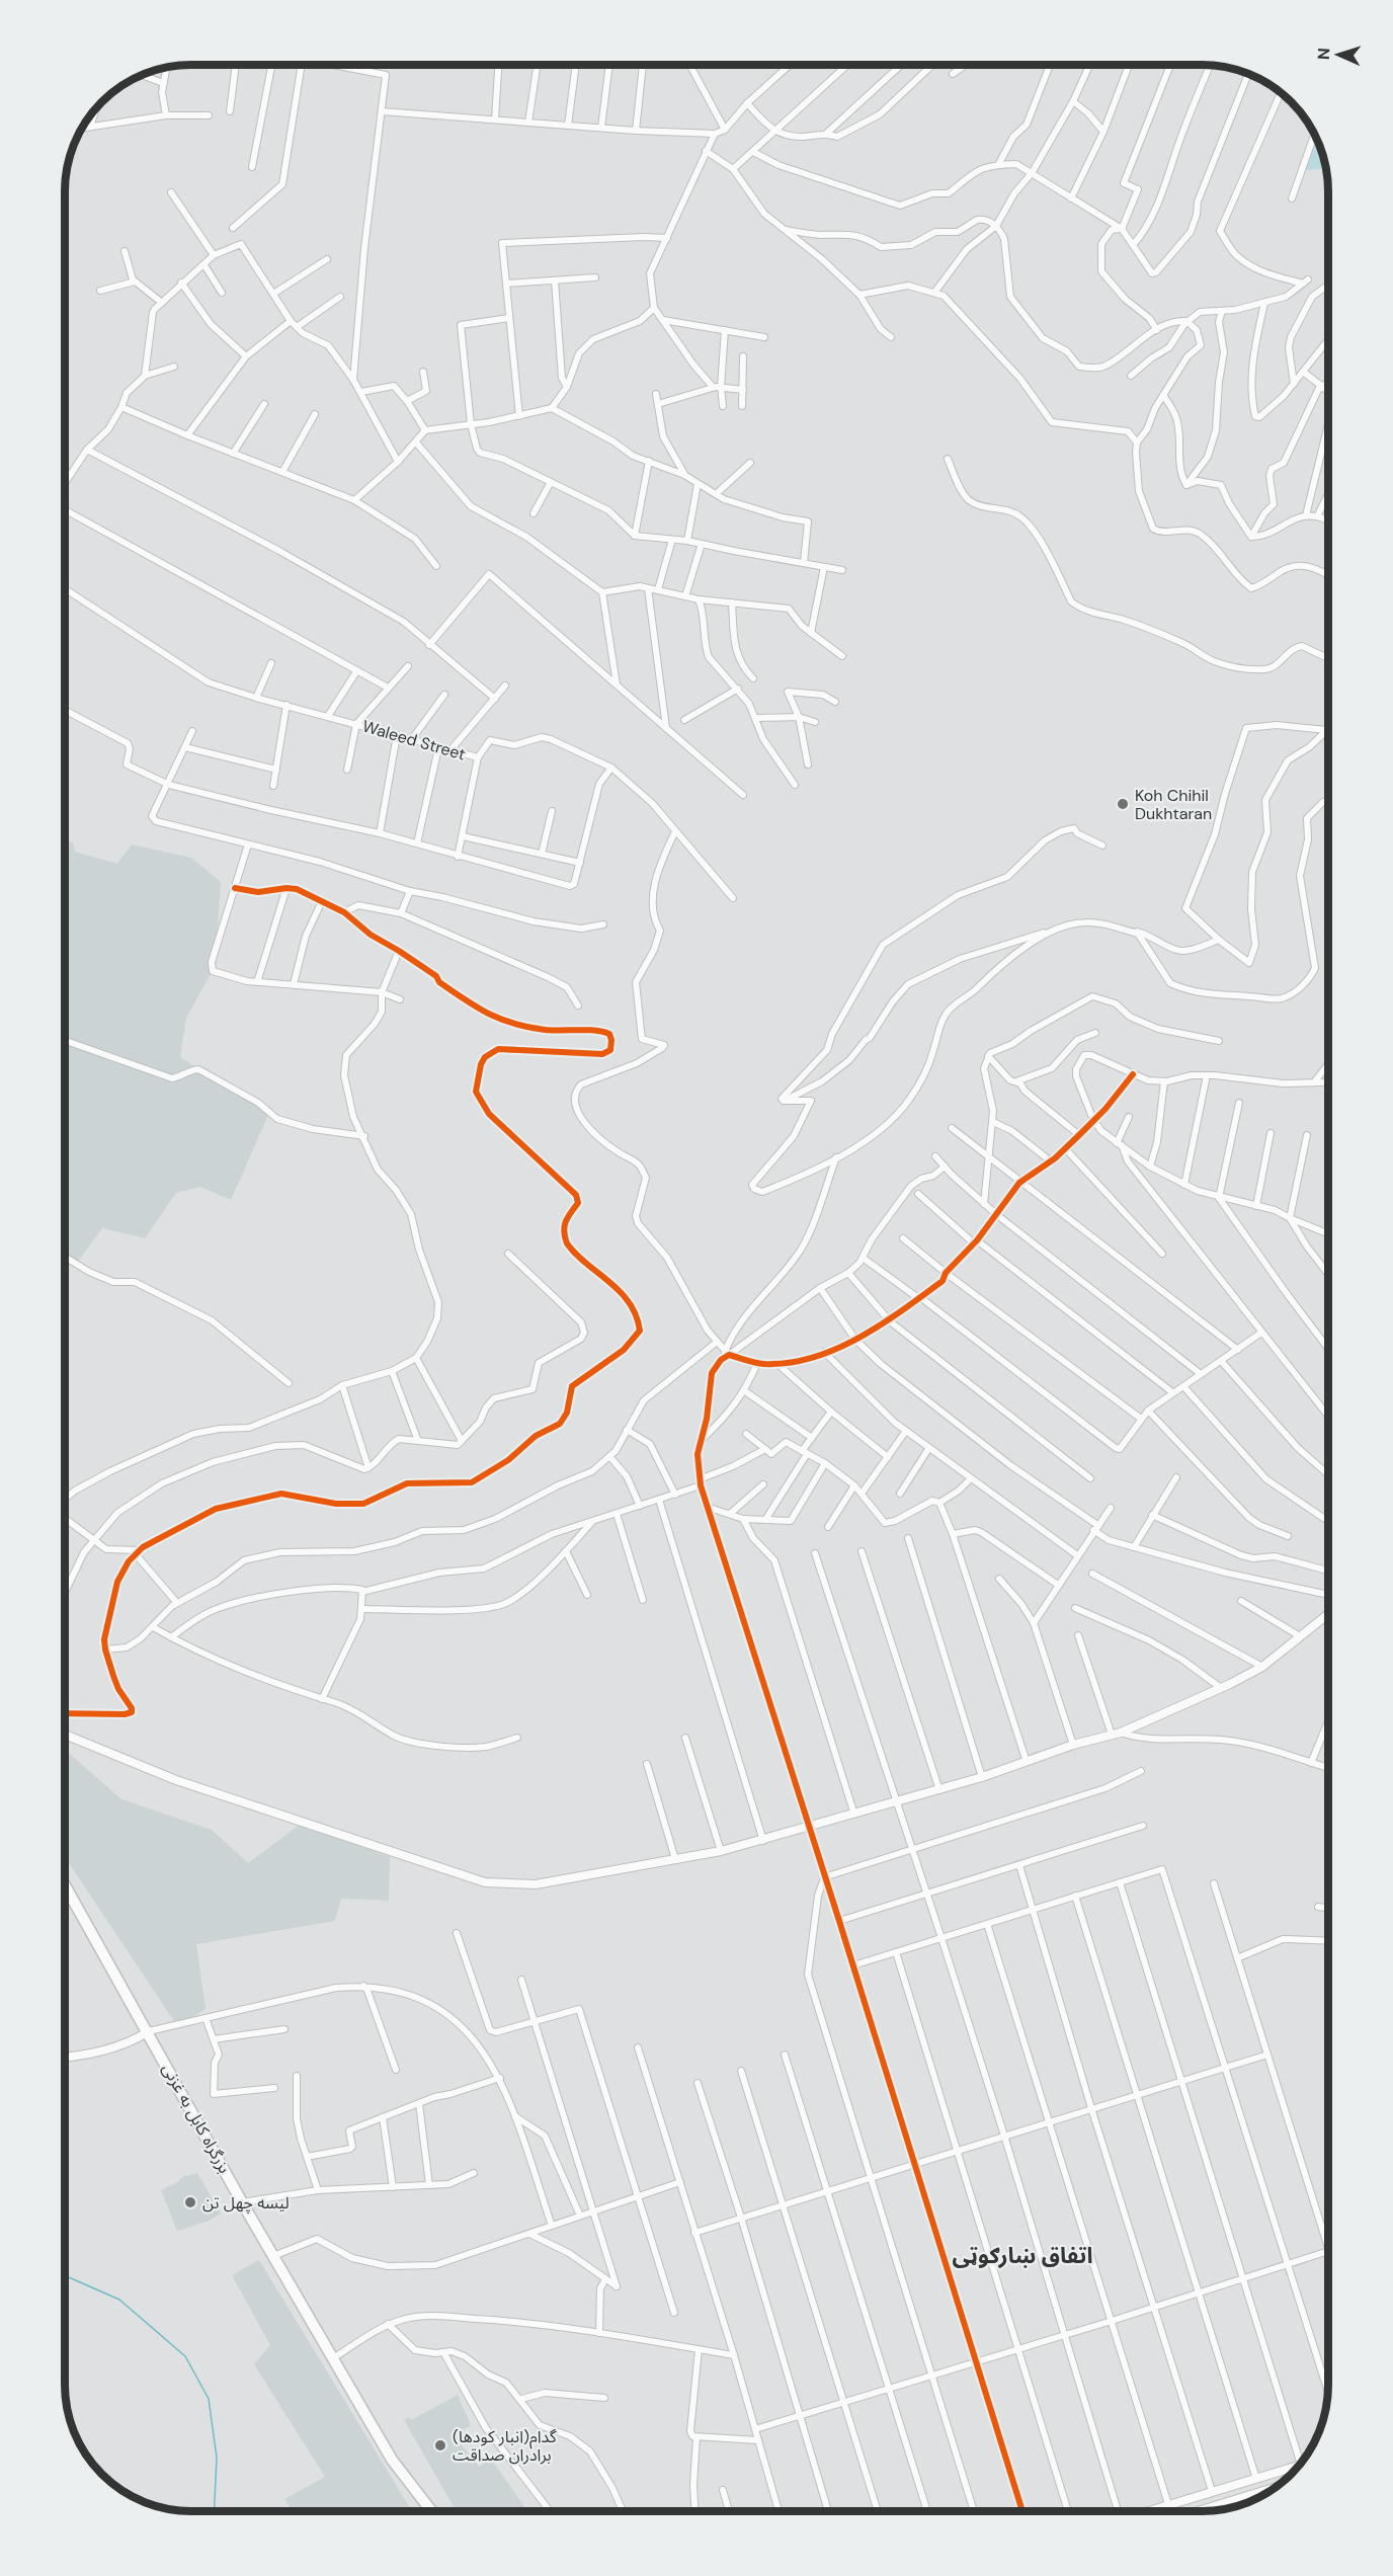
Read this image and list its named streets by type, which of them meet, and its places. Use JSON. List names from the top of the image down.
{
  "streets": {
    "highway": ["بزرگراه کابل به غزنی"],
    "street": ["Waleed Street"]
  },
  "districts": ["اتفاق ښارګوټی"],
  "places": ["Koh Chihil Dukhtaran", "لیسه چهل تن", "(انبار کودها)گدام برادران صداقت"],
  "north": "left"
}
